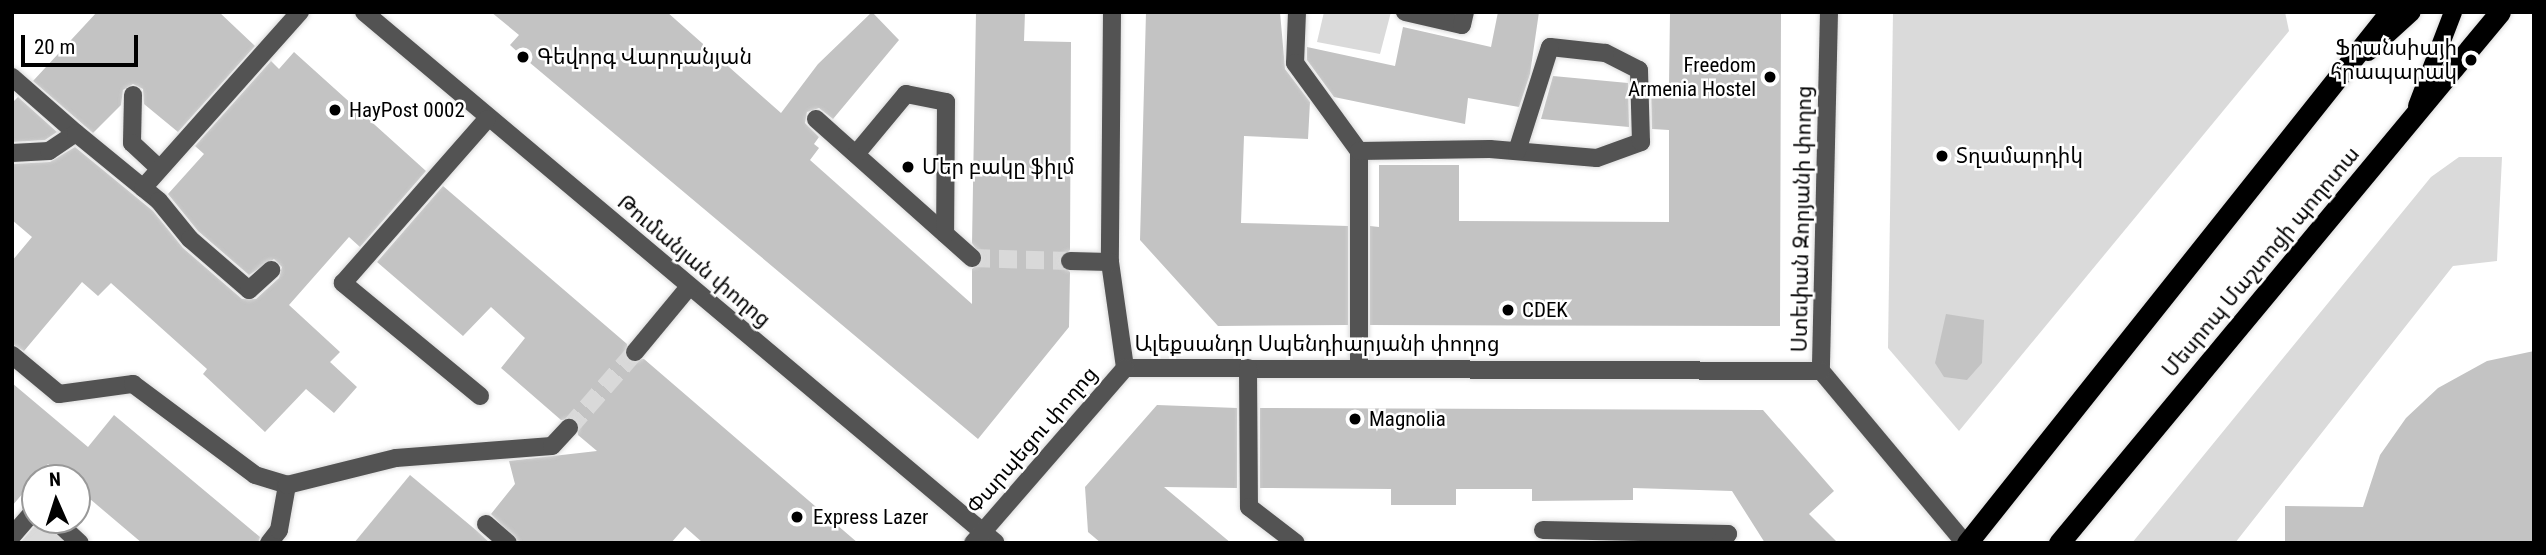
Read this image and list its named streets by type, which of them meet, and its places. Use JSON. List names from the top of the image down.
{
  "streets": {
    "highway": ["Մեսրոպ Մաշտոցի պողոտա"],
    "street": [
      "Ստեփան Զորյանի փողոց",
      "Թումանյան փողոց",
      "Ալեքսանդր Սպենդիարյանի փողոց",
      "Փարպեցու փողոց"
    ]
  },
  "crossings": [
    ["Ստեփան Զորյանի փողոց", "Ալեքսանդր Սպենդիարյանի փողոց"],
    ["Թումանյան փողոց", "Փարպեցու փողոց"],
    ["Ալեքսանդր Սպենդիարյանի փողոց", "Փարպեցու փողոց"]
  ],
  "places": [
    "Գեվորգ Վարդանյան",
    "Ֆրանսիայի հրապարակ",
    "Freedom Armenia Hostel",
    "HayPost 0002",
    "Տղամարդիկ",
    "Մեր բակը ֆիլմ",
    "CDEK",
    "Magnolia",
    "Express Lazer"
  ],
  "scale_bar": "20 m",
  "north": "top"
}
